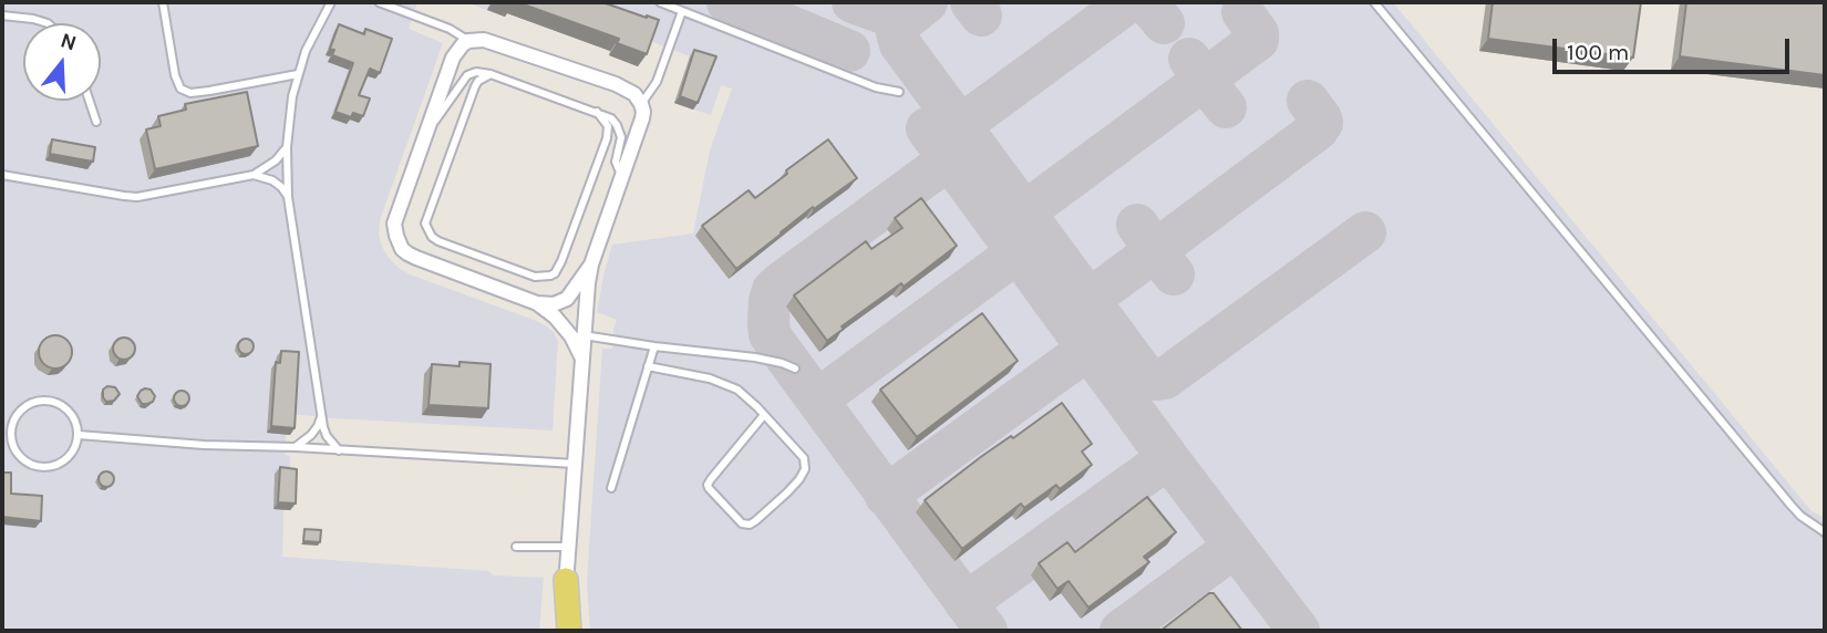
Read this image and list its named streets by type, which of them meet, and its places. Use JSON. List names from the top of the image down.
{
  "scale_bar": "100 m",
  "north": "top"
}
